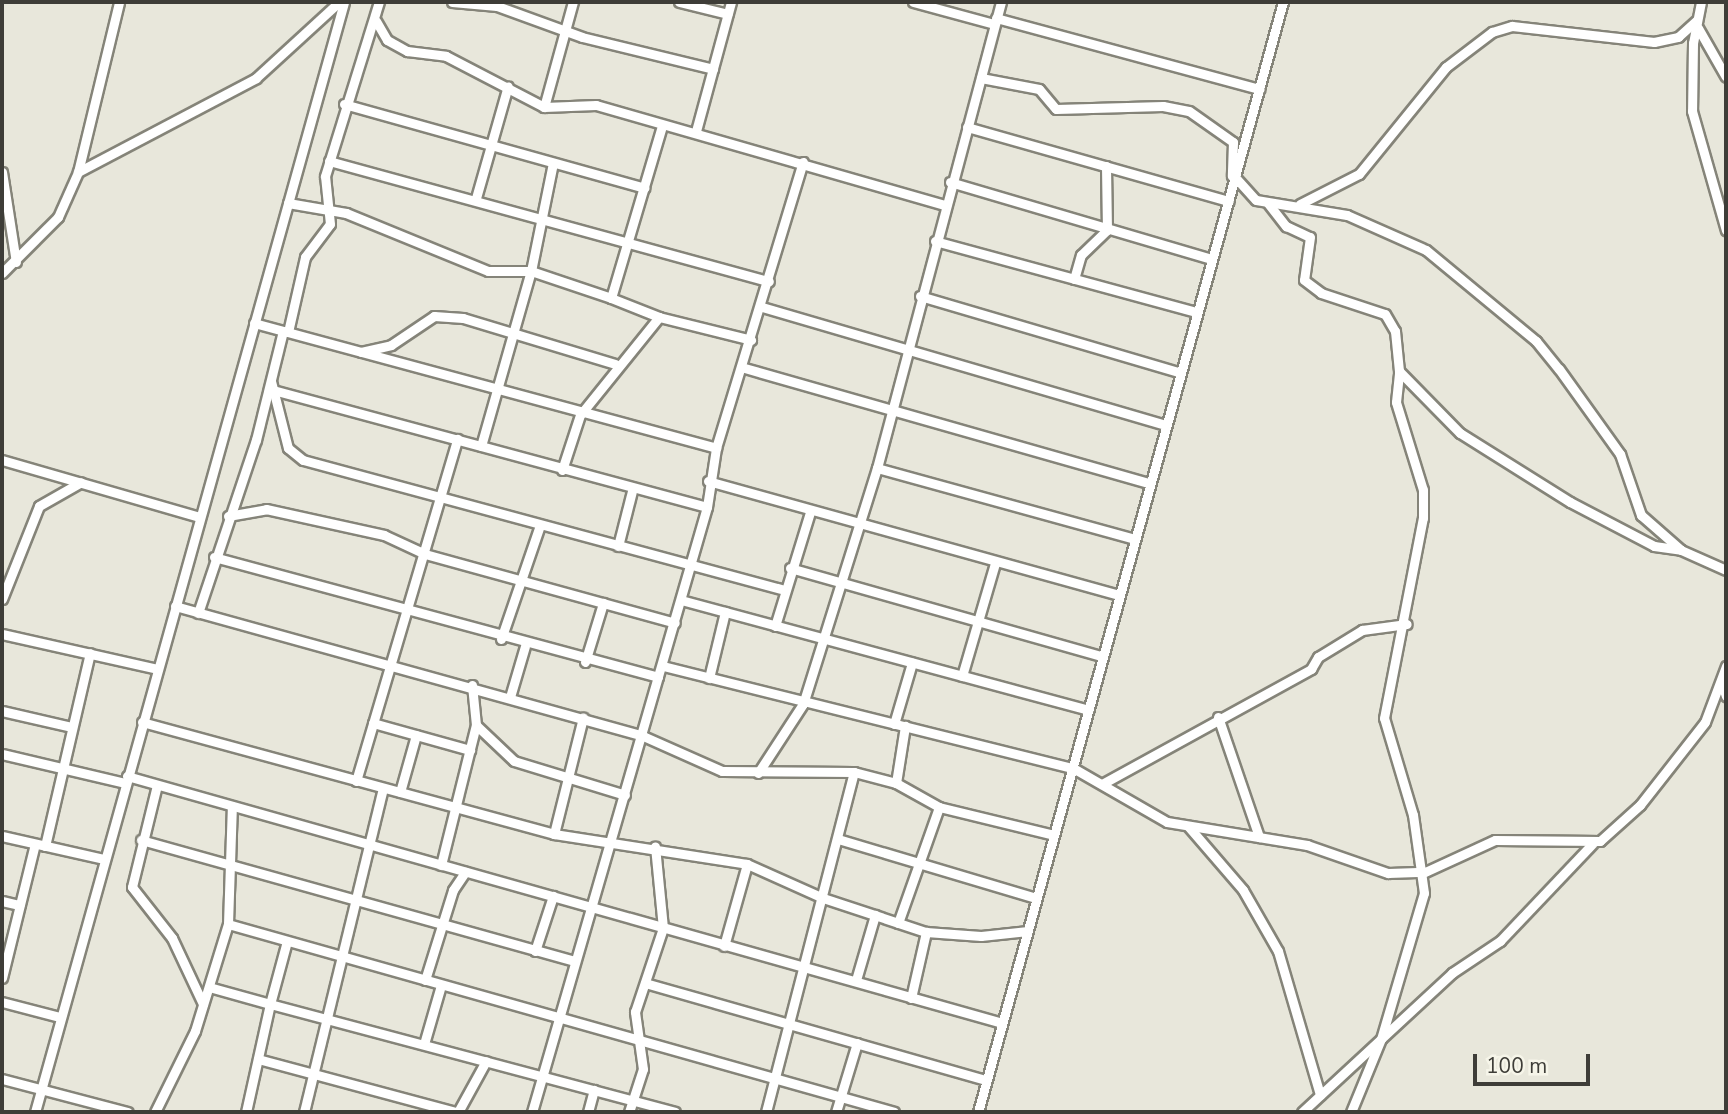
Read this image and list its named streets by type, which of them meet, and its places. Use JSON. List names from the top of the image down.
{
  "scale_bar": "100 m"
}
